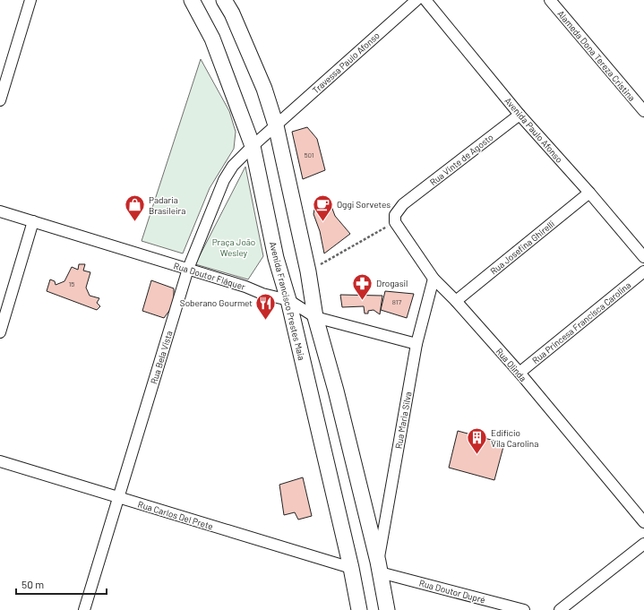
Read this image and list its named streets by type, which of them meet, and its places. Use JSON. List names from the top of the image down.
{
  "streets": {
    "main road": ["Avenida Francisco Prestes Maia"],
    "street": [
      "Alameda Dona Tereza Cristina",
      "Travessa Paulo Afonso",
      "Avenida Paulo Afonso",
      "Rua Vinte de Agosto",
      "Rua Josefina Ghirelli",
      "Rua Doutor Fláquer",
      "Rua Princesa Francisca Carolina",
      "Rua Bela Vista",
      "Rua Olinda",
      "Rua Maria Silva",
      "Rua Carlos Del Prete",
      "Rua Doutor Dupré"
    ]
  },
  "crossings": [
    ["Travessa Paulo Afonso", "Rua Bela Vista"],
    ["Avenida Paulo Afonso", "Rua Vinte de Agosto"],
    ["Avenida Paulo Afonso", "Rua Josefina Ghirelli"],
    ["Rua Vinte de Agosto", "Rua Olinda"],
    ["Rua Josefina Ghirelli", "Rua Olinda"],
    ["Rua Doutor Fláquer", "Avenida Francisco Prestes Maia"],
    ["Rua Doutor Fláquer", "Rua Bela Vista"],
    ["Rua Doutor Fláquer", "Rua Maria Silva"],
    ["Avenida Francisco Prestes Maia", "Rua Bela Vista"],
    ["Avenida Francisco Prestes Maia", "Rua Carlos Del Prete"],
    ["Rua Princesa Francisca Carolina", "Rua Olinda"],
    ["Rua Bela Vista", "Rua Carlos Del Prete"],
    ["Rua Olinda", "Rua Maria Silva"],
    ["Rua Maria Silva", "Rua Doutor Dupré"]
  ],
  "parks": ["Praça João Wesley"],
  "places": {
    "cafe": ["Oggi Sorvetes"],
    "shop": ["Padaria Brasileira"],
    "pharmacy": ["Drogasil"],
    "restaurant": ["Soberano Gourmet"],
    "building": ["Edifício Vila Carolina"]
  },
  "house_numbers": ["501", "15", "817"],
  "scale_bar": "50 m"
}
